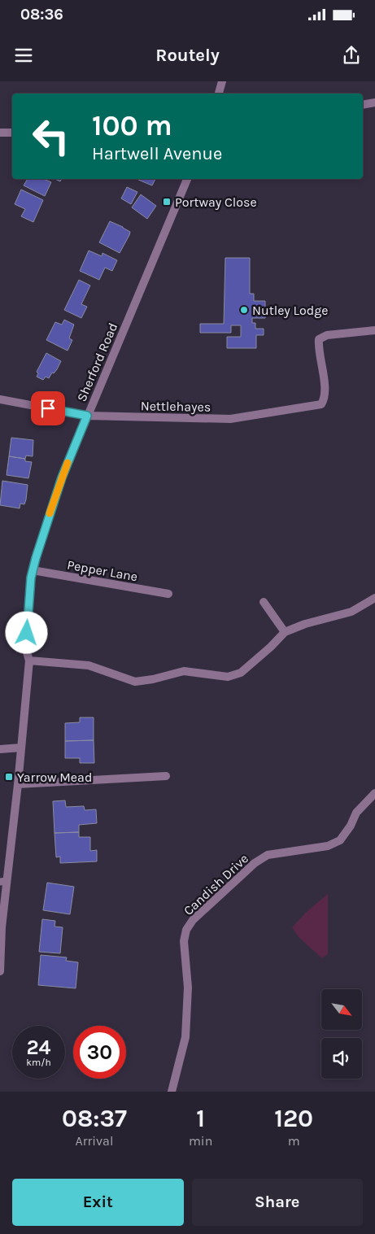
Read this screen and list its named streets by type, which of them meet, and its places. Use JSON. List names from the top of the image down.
{
  "streets": {
    "street": [
      "Sherford Road",
      "Nettlehayes",
      "Pepper Lane",
      "Candish Drive"
    ]
  },
  "crossings": [
    ["Sherford Road", "Nettlehayes"],
    ["Sherford Road", "Pepper Lane"]
  ],
  "places": {
    "transit": ["Portway Close", "Yarrow Mead"],
    "other": ["Nutley Lodge"]
  },
  "north": "bottom right",
  "page": {
    "status": "08:36",
    "header": "Routely",
    "turn": ["100 m", "Hartwell Avenue"],
    "speed": "24 km/h",
    "limit": "30",
    "eta": [
      "08:37",
      "Arrival",
      "1",
      "min",
      "120",
      "m"
    ],
    "buttons": ["Exit", "Share"]
  }
}
